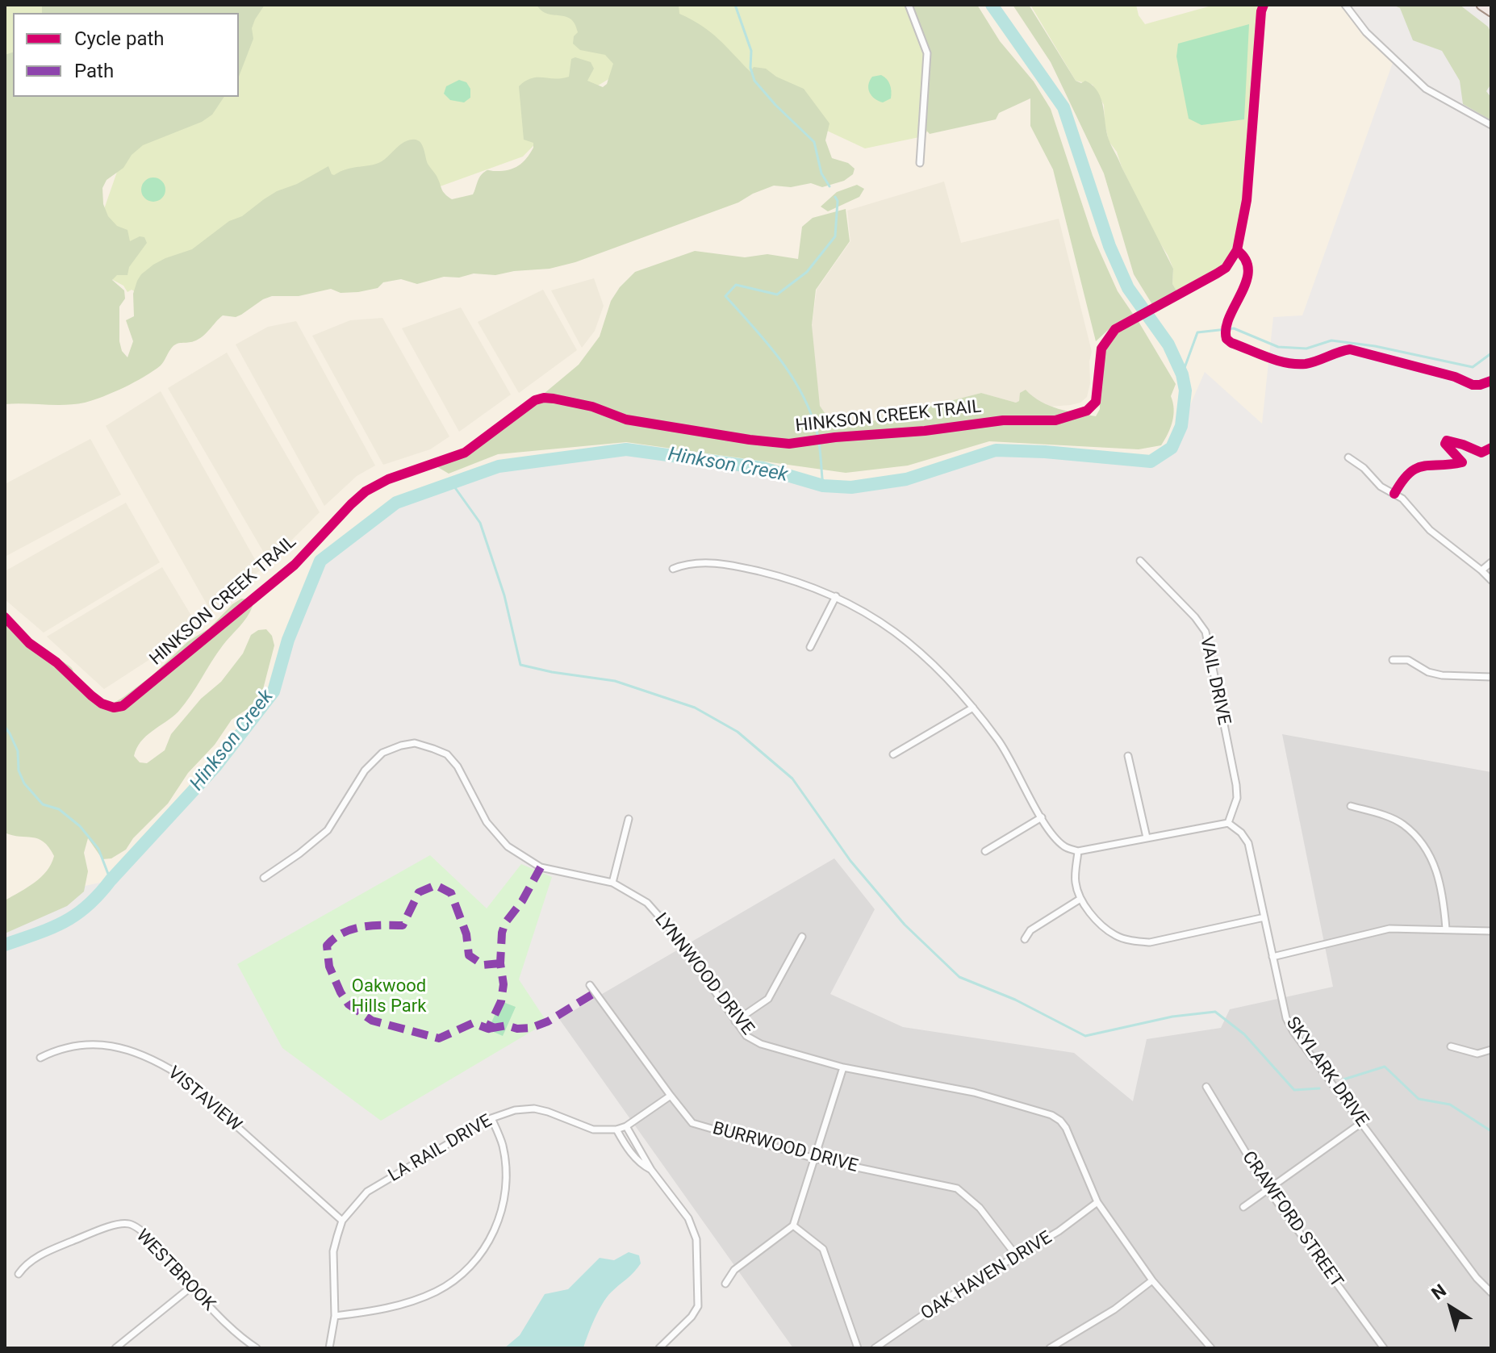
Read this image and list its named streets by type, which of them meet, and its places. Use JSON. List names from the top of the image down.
{
  "streets": {
    "street": [
      "VAIL DRIVE",
      "LYNNWOOD DRIVE",
      "SKYLARK DRIVE",
      "VISTAVIEW",
      "BURRWOOD DRIVE",
      "LA RAIL DRIVE",
      "CRAWFORD STREET",
      "WESTBROOK",
      "OAK HAVEN DRIVE"
    ],
    "cycle path": ["HINKSON CREEK TRAIL"]
  },
  "crossings": [
    ["VAIL DRIVE", "SKYLARK DRIVE"],
    ["LYNNWOOD DRIVE", "OAK HAVEN DRIVE"],
    ["VISTAVIEW", "LA RAIL DRIVE"],
    ["BURRWOOD DRIVE", "LA RAIL DRIVE"],
    ["BURRWOOD DRIVE", "OAK HAVEN DRIVE"]
  ],
  "water": ["Hinkson Creek"],
  "parks": ["Oakwood Hills Park"],
  "legend": ["Cycle path", "Path"],
  "north": "top left"
}
